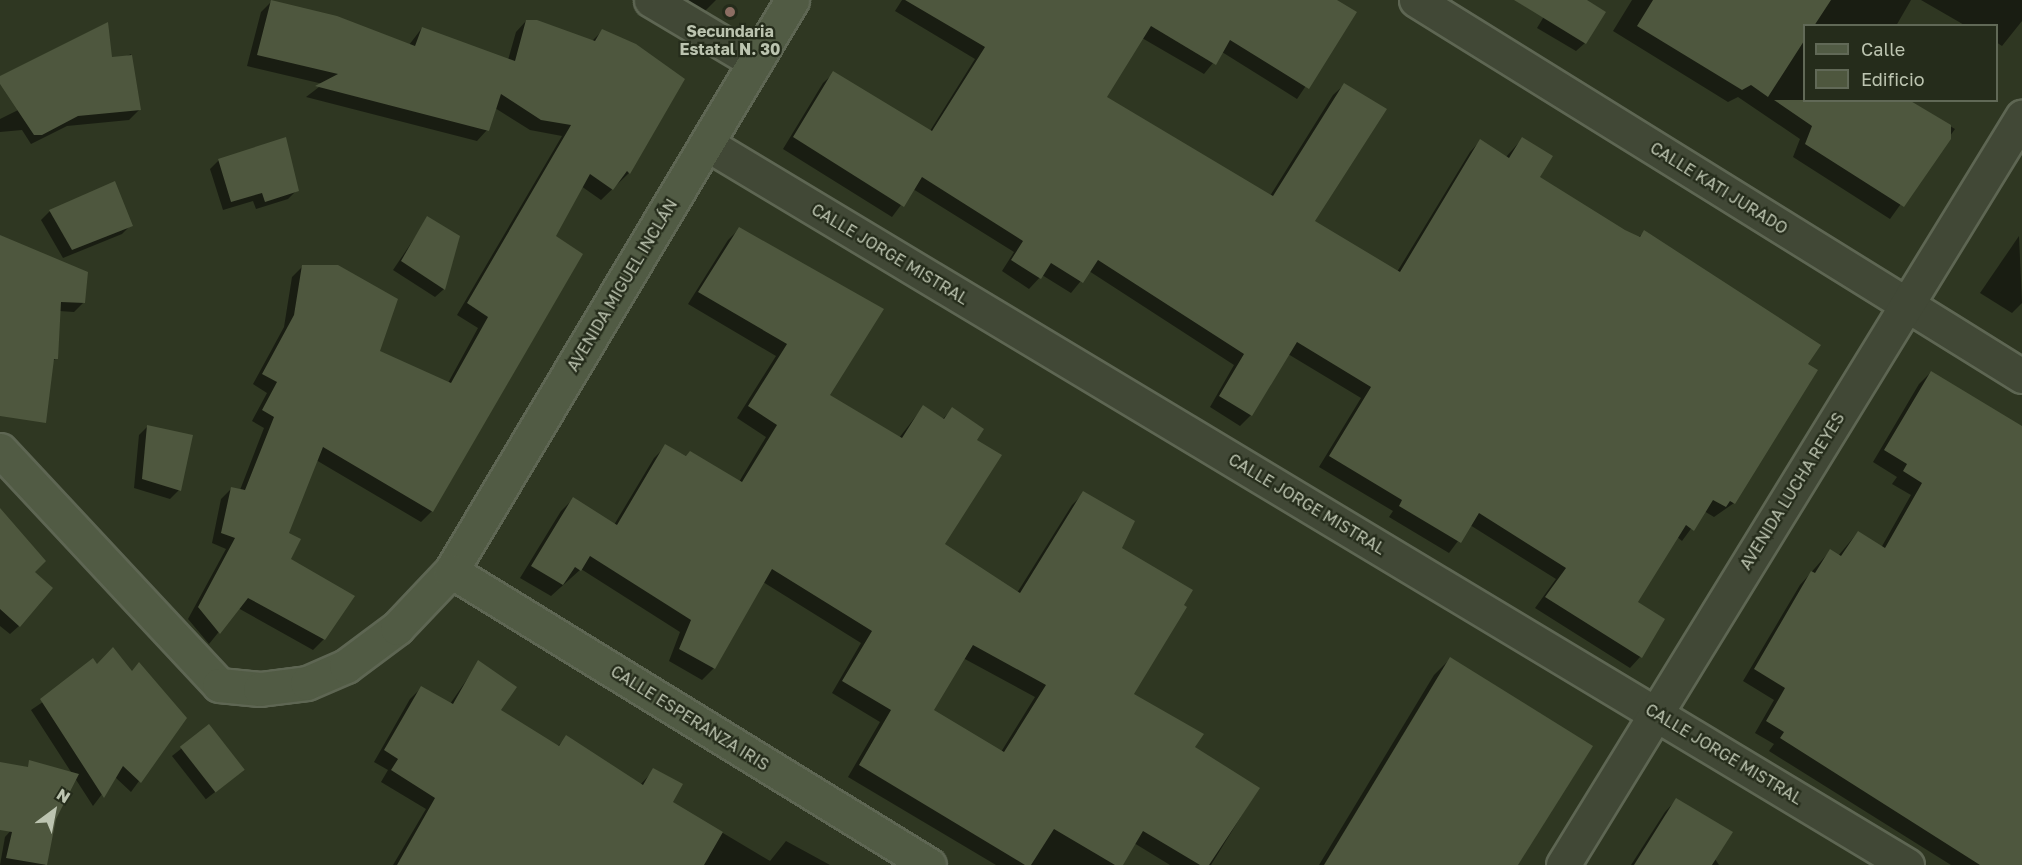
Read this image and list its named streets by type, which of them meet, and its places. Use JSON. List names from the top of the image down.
{
  "streets": {
    "main road": ["AVENIDA MIGUEL INCLÁN", "CALLE ESPERANZA IRIS"],
    "street": ["CALLE KATI JURADO", "CALLE JORGE MISTRAL", "AVENIDA LUCHA REYES"]
  },
  "crossings": [
    ["CALLE KATI JURADO", "AVENIDA LUCHA REYES"],
    ["CALLE JORGE MISTRAL", "AVENIDA MIGUEL INCLÁN"],
    ["CALLE JORGE MISTRAL", "AVENIDA LUCHA REYES"],
    ["AVENIDA MIGUEL INCLÁN", "CALLE ESPERANZA IRIS"]
  ],
  "places": ["Secundaria Estatal N. 30"],
  "legend": ["Calle", "Edificio"],
  "north": "top right"
}
